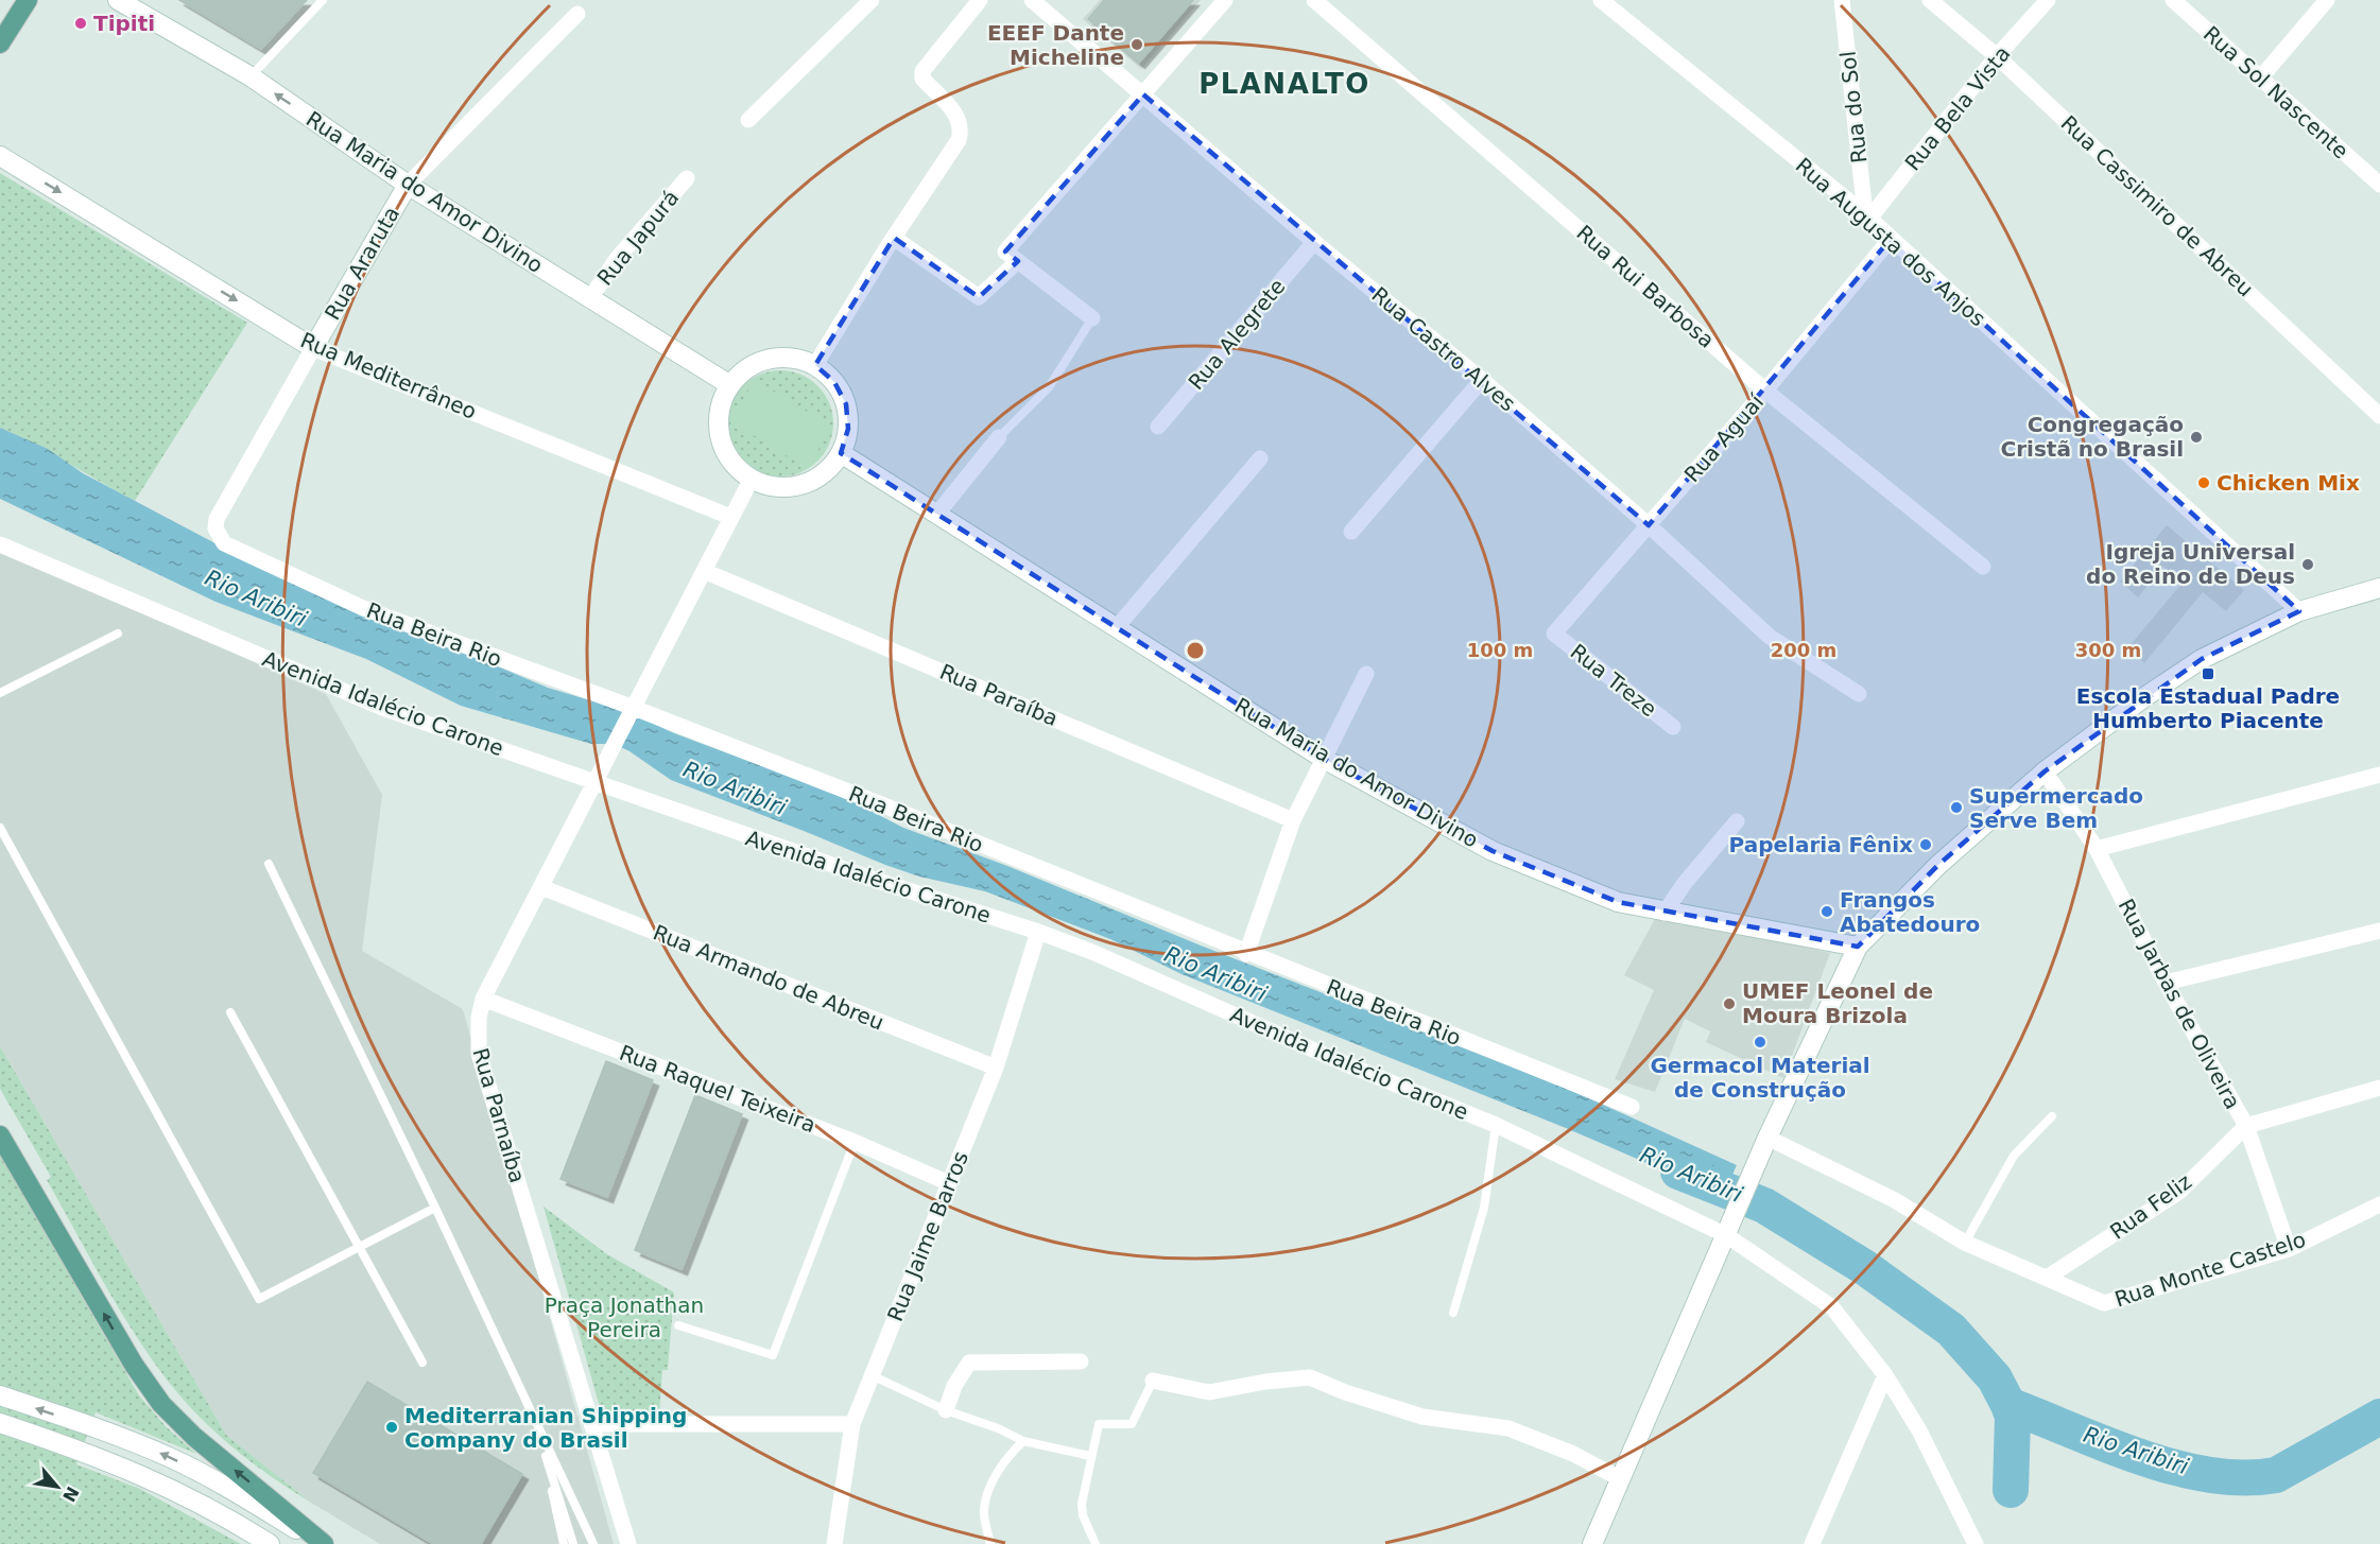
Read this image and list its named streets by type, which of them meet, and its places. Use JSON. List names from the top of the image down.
{
  "streets": {
    "street": [
      "Rua Sol Nascente",
      "Rua do Sol",
      "Rua Bela Vista",
      "Rua Maria do Amor Divino",
      "Rua Cassimiro de Abreu",
      "Rua Japurá",
      "Rua Augusta dos Anjos",
      "Rua Araruta",
      "Rua Rui Barbosa",
      "Rua Alegrete",
      "Rua Castro Alves",
      "Rua Mediterrâneo",
      "Rua Aguaí",
      "Rua Beira Rio",
      "Rua Treze",
      "Rua Paraíba",
      "Avenida Idalécio Carone",
      "Rua Armando de Abreu",
      "Rua Jarbas de Oliveira",
      "Rua Raquel Teixeira",
      "Rua Parnaíba",
      "Rua Feliz",
      "Rua Jaime Barros",
      "Rua Monte Castelo"
    ]
  },
  "crossings": [
    ["Rua do Sol", "Rua Bela Vista"],
    ["Rua do Sol", "Rua Augusta dos Anjos"],
    ["Rua Bela Vista", "Rua Cassimiro de Abreu"],
    ["Rua Bela Vista", "Rua Augusta dos Anjos"],
    ["Rua Maria do Amor Divino", "Rua Japurá"],
    ["Rua Maria do Amor Divino", "Rua Araruta"],
    ["Rua Augusta dos Anjos", "Rua Aguaí"],
    ["Rua Araruta", "Rua Mediterrâneo"],
    ["Rua Araruta", "Rua Beira Rio"],
    ["Rua Rui Barbosa", "Rua Aguaí"],
    ["Rua Alegrete", "Rua Castro Alves"],
    ["Rua Castro Alves", "Rua Aguaí"],
    ["Rua Aguaí", "Rua Treze"],
    ["Rua Beira Rio", "Rua Parnaíba"],
    ["Avenida Idalécio Carone", "Rua Parnaíba"],
    ["Avenida Idalécio Carone", "Rua Jaime Barros"],
    ["Rua Armando de Abreu", "Rua Parnaíba"],
    ["Rua Armando de Abreu", "Rua Jaime Barros"],
    ["Rua Jarbas de Oliveira", "Rua Feliz"],
    ["Rua Jarbas de Oliveira", "Rua Monte Castelo"],
    ["Rua Raquel Teixeira", "Rua Parnaíba"],
    ["Rua Raquel Teixeira", "Rua Jaime Barros"],
    ["Rua Feliz", "Rua Monte Castelo"]
  ],
  "one_way": ["Rua Mediterrâneo"],
  "districts": ["PLANALTO"],
  "water": ["Rio Aribiri"],
  "parks": ["Praça Jonathan Pereira"],
  "places": {
    "other": [
      "Tipiti",
      "EEEF Dante Micheline",
      "Congregação Cristã no Brasil",
      "Chicken Mix",
      "Igreja Universal do Reino de Deus",
      "Supermercado Serve Bem",
      "Papelaria Fênix",
      "Frangos Abatedouro",
      "UMEF Leonel de Moura Brizola",
      "Germacol Material de Construção",
      "Mediterranian Shipping Company do Brasil"
    ],
    "transit": ["Escola Estadual Padre Humberto Piacente"]
  },
  "north": "bottom right",
  "rings": ["100 m", "200 m", "300 m"]
}
